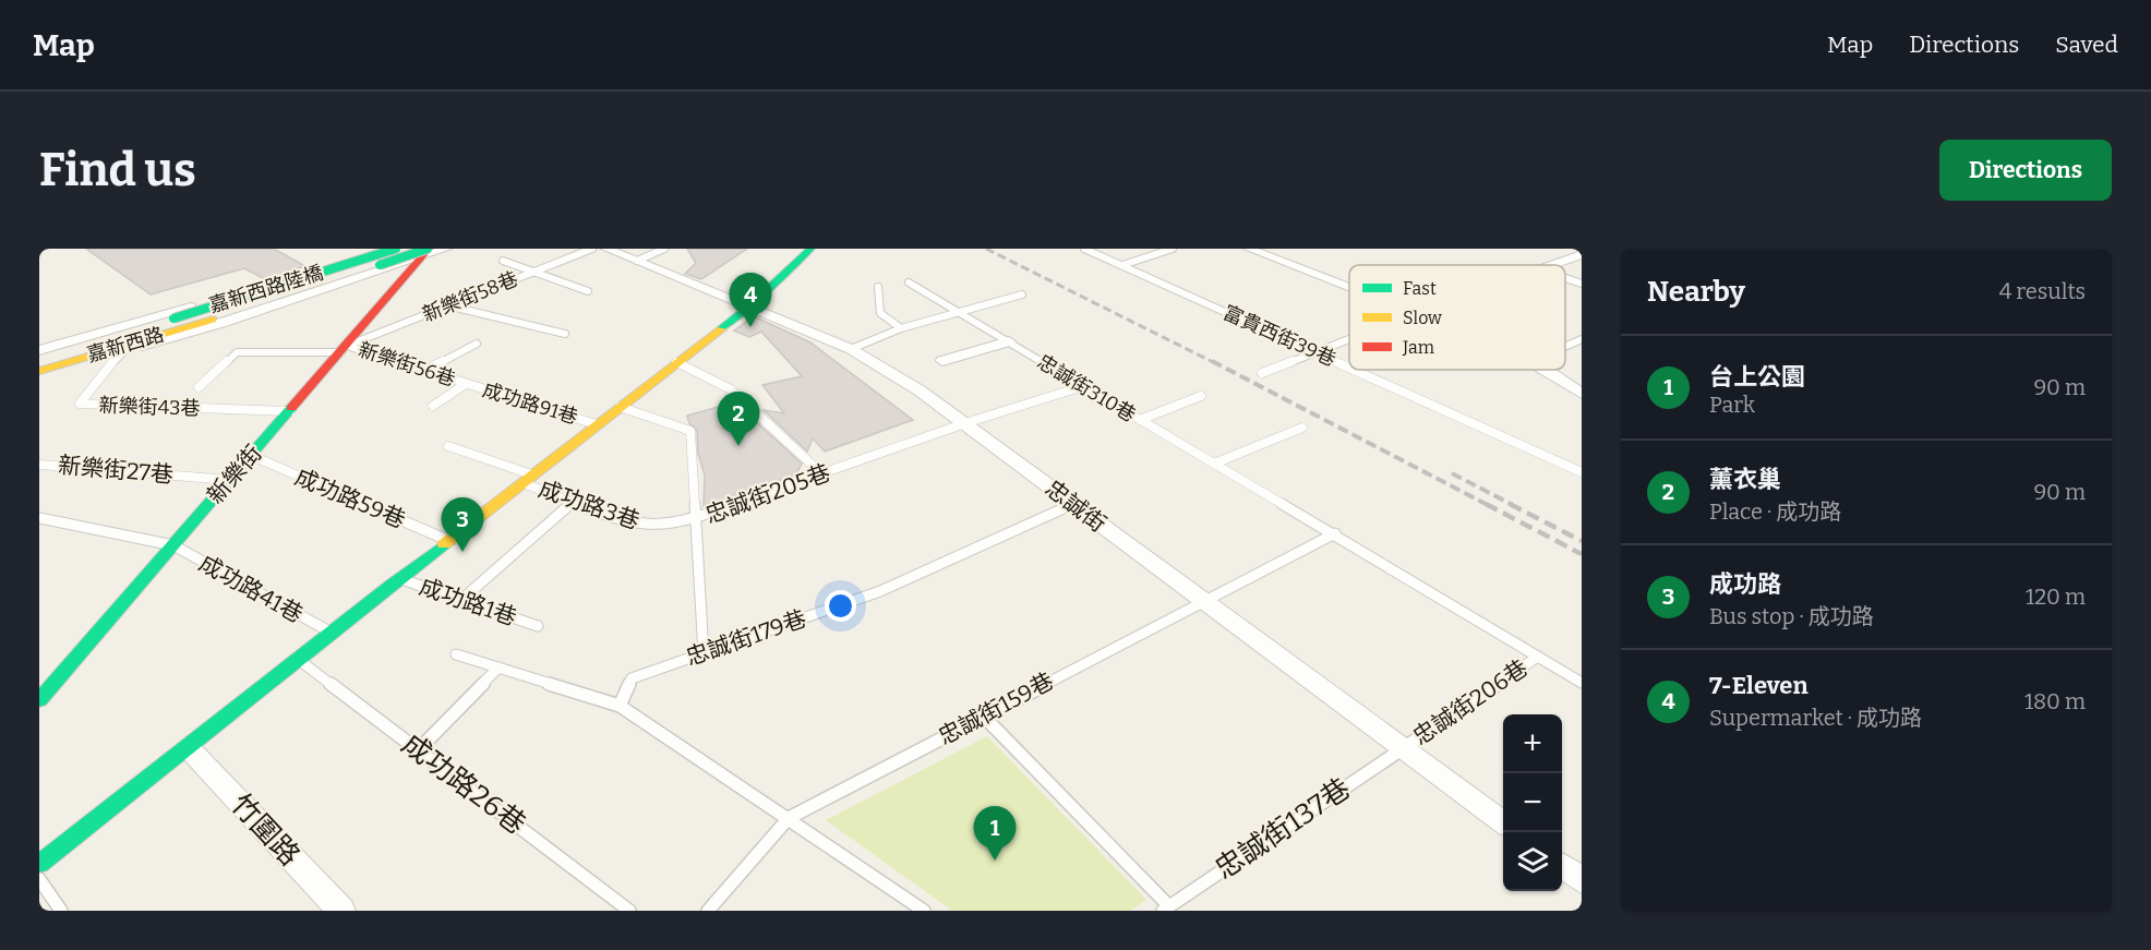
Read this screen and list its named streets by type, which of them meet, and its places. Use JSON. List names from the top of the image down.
{
  "streets": {
    "street": [
      "嘉新西路陸橋",
      "嘉新西路",
      "新樂街",
      "忠誠街",
      "竹圍路"
    ],
    "lane": [
      "新樂街58巷",
      "富貴西街39巷",
      "新樂街56巷",
      "忠誠街310巷",
      "成功路91巷",
      "新樂街43巷",
      "新樂街27巷",
      "忠誠街205巷",
      "成功路59巷",
      "成功路3巷",
      "成功路41巷",
      "成功路1巷",
      "忠誠街179巷",
      "忠誠街206巷",
      "忠誠街159巷",
      "成功路26巷",
      "忠誠街137巷"
    ]
  },
  "crossings": [
    ["嘉新西路陸橋", "嘉新西路"],
    ["嘉新西路陸橋", "新樂街"],
    ["新樂街58巷", "新樂街56巷"],
    ["新樂街58巷", "新樂街"],
    ["新樂街56巷", "成功路91巷"],
    ["新樂街56巷", "新樂街"],
    ["忠誠街310巷", "忠誠街205巷"],
    ["忠誠街310巷", "忠誠街206巷"],
    ["忠誠街310巷", "忠誠街159巷"],
    ["新樂街43巷", "新樂街"],
    ["新樂街27巷", "新樂街"],
    ["新樂街", "成功路59巷"],
    ["新樂街", "成功路41巷"],
    ["忠誠街205巷", "成功路3巷"],
    ["忠誠街205巷", "忠誠街"],
    ["忠誠街205巷", "忠誠街179巷"],
    ["忠誠街", "忠誠街179巷"],
    ["忠誠街", "忠誠街206巷"],
    ["忠誠街", "忠誠街159巷"],
    ["忠誠街", "忠誠街137巷"],
    ["忠誠街206巷", "忠誠街137巷"]
  ],
  "legend": ["Fast", "Slow", "Jam"],
  "page": {
    "header": "Map",
    "nav": ["Map", "Directions", "Saved"],
    "buttons": "Directions",
    "title": "Find us",
    "heading": ["Nearby", "4 results"],
    "pins": [
      "4",
      "2",
      "3",
      "1"
    ],
    "list": [
      {
        "mark": "1",
        "name": "台上公園",
        "note": "Park",
        "value": "90 m"
      },
      {
        "mark": "2",
        "name": "薰衣巢",
        "note": "Place · 成功路",
        "value": "90 m"
      },
      {
        "mark": "3",
        "name": "成功路",
        "note": "Bus stop · 成功路",
        "value": "120 m"
      },
      {
        "mark": "4",
        "name": "7-Eleven",
        "note": "Supermarket · 成功路",
        "value": "180 m"
      }
    ],
    "map_buttons": ["+", "−"]
  }
}
